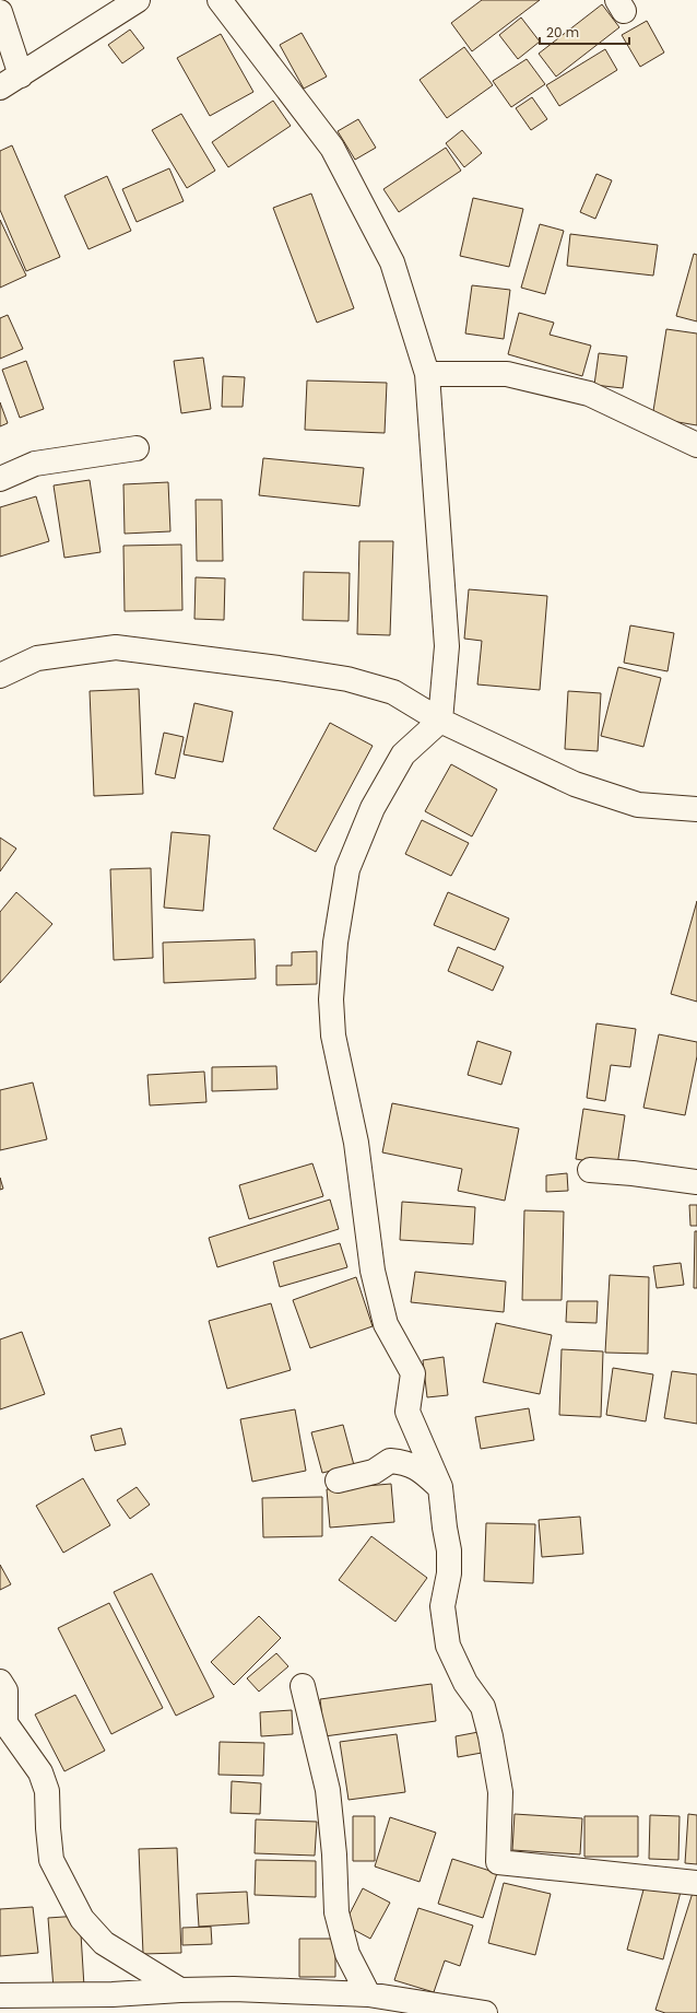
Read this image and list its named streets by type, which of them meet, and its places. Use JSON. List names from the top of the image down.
{
  "scale_bar": "20 m"
}
